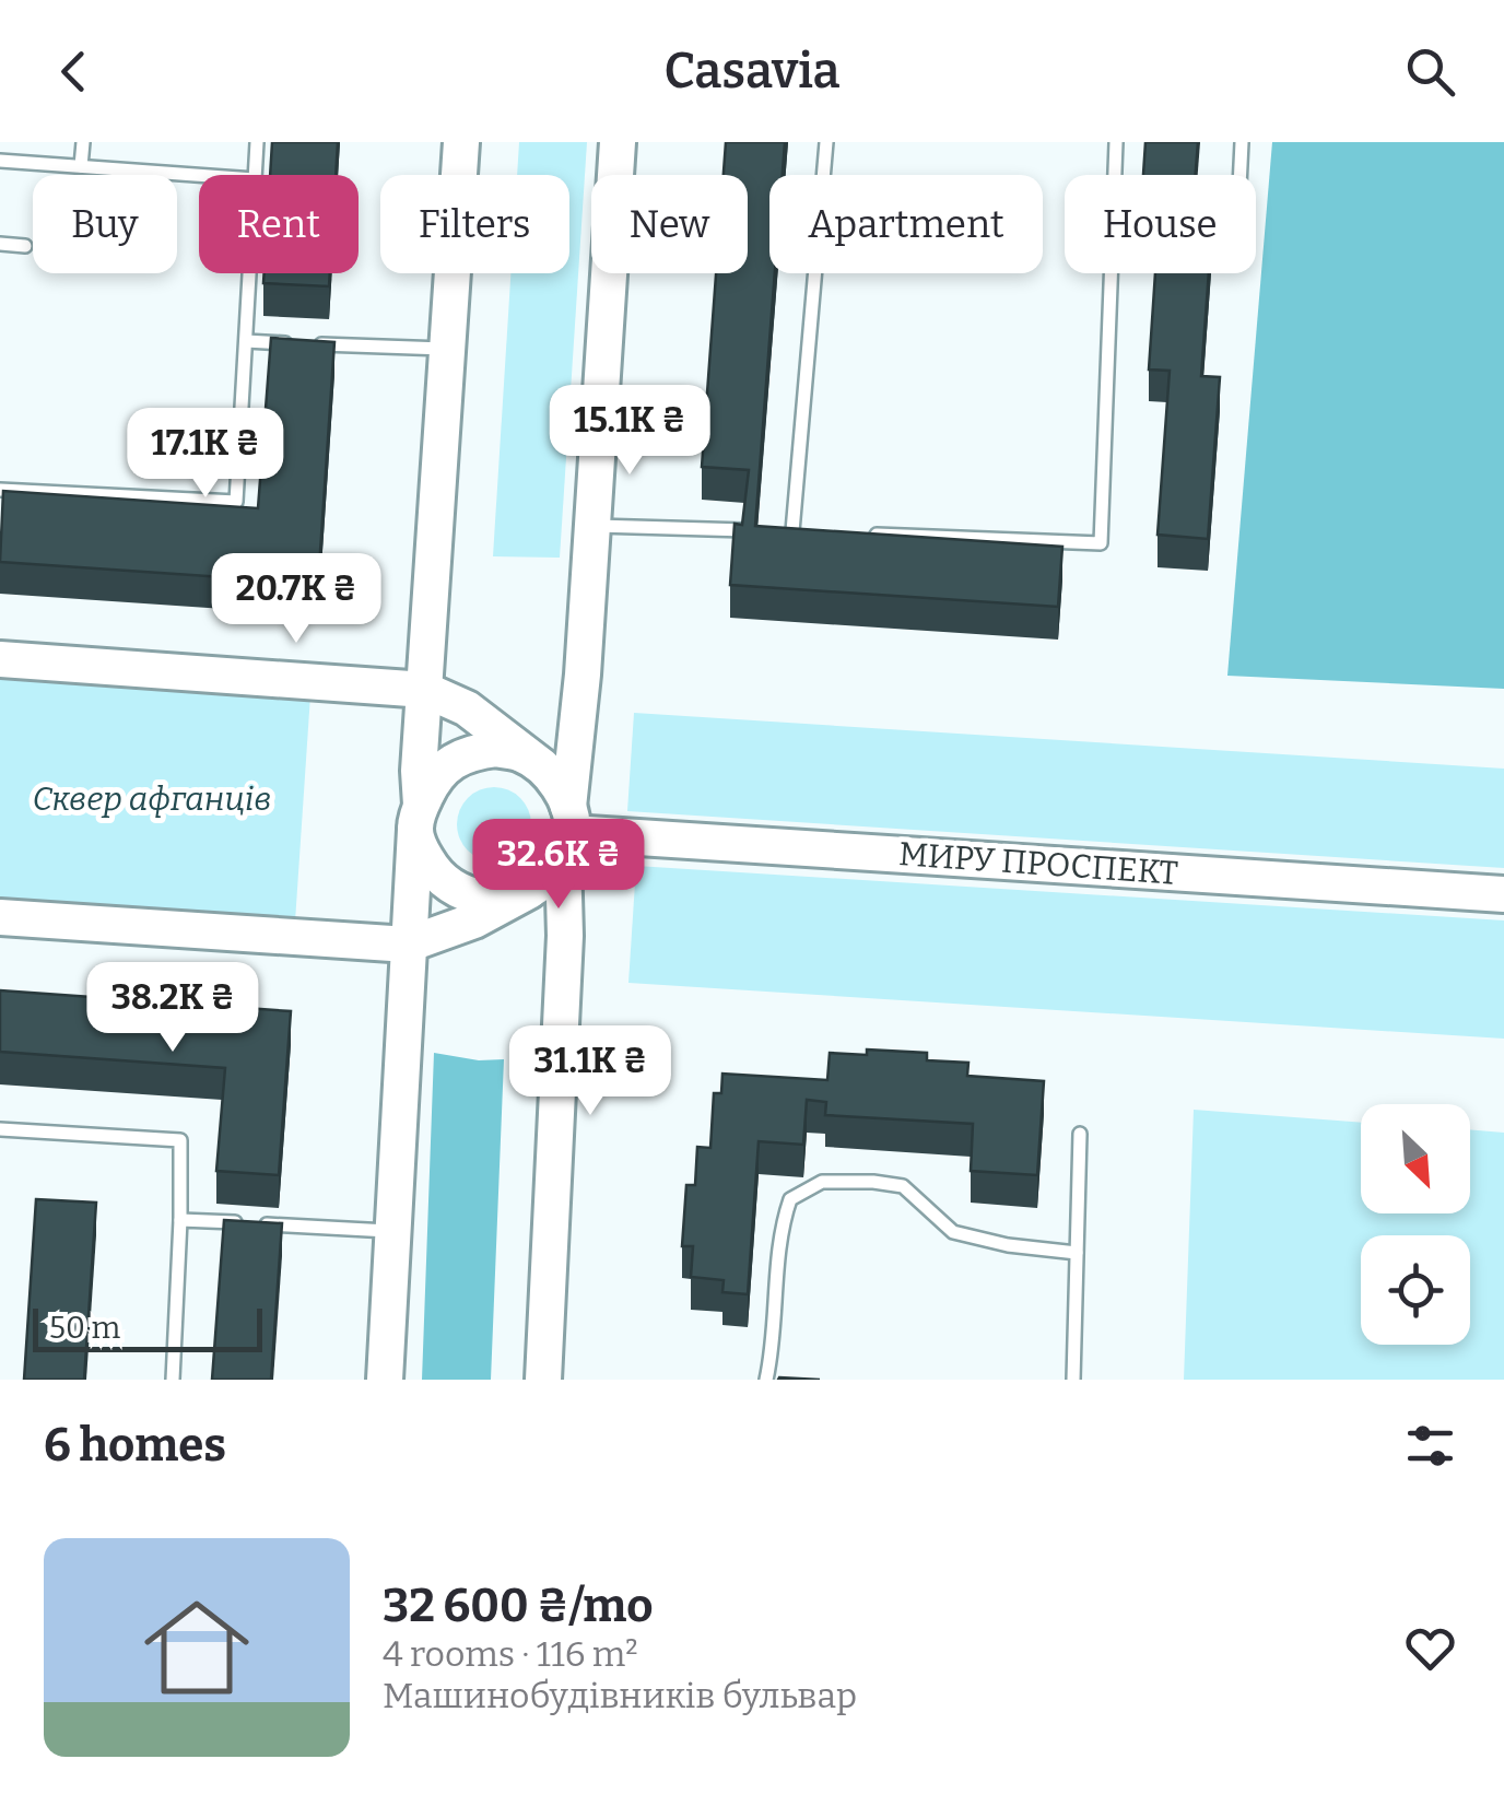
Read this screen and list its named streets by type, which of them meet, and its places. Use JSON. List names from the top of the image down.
{
  "streets": {
    "street": ["МИРУ ПРОСПЕКТ"]
  },
  "parks": ["Сквер афганців"],
  "scale_bar": "50 m",
  "north": "bottom right",
  "page": {
    "header": "Casavia",
    "chip": [
      "Buy",
      "Rent",
      "Filters",
      "New",
      "Apartment",
      "House"
    ],
    "price": [
      "15.1K ₴",
      "17.1K ₴",
      "20.7K ₴",
      "32.6K ₴",
      "38.2K ₴",
      "31.1K ₴"
    ],
    "scale": "50 m",
    "heading": "6 homes",
    "list": [
      {
        "name": "32 600 ₴/mo",
        "note": "4 rooms · 116 m² · Машинобудівників бульвар"
      }
    ]
  }
}
